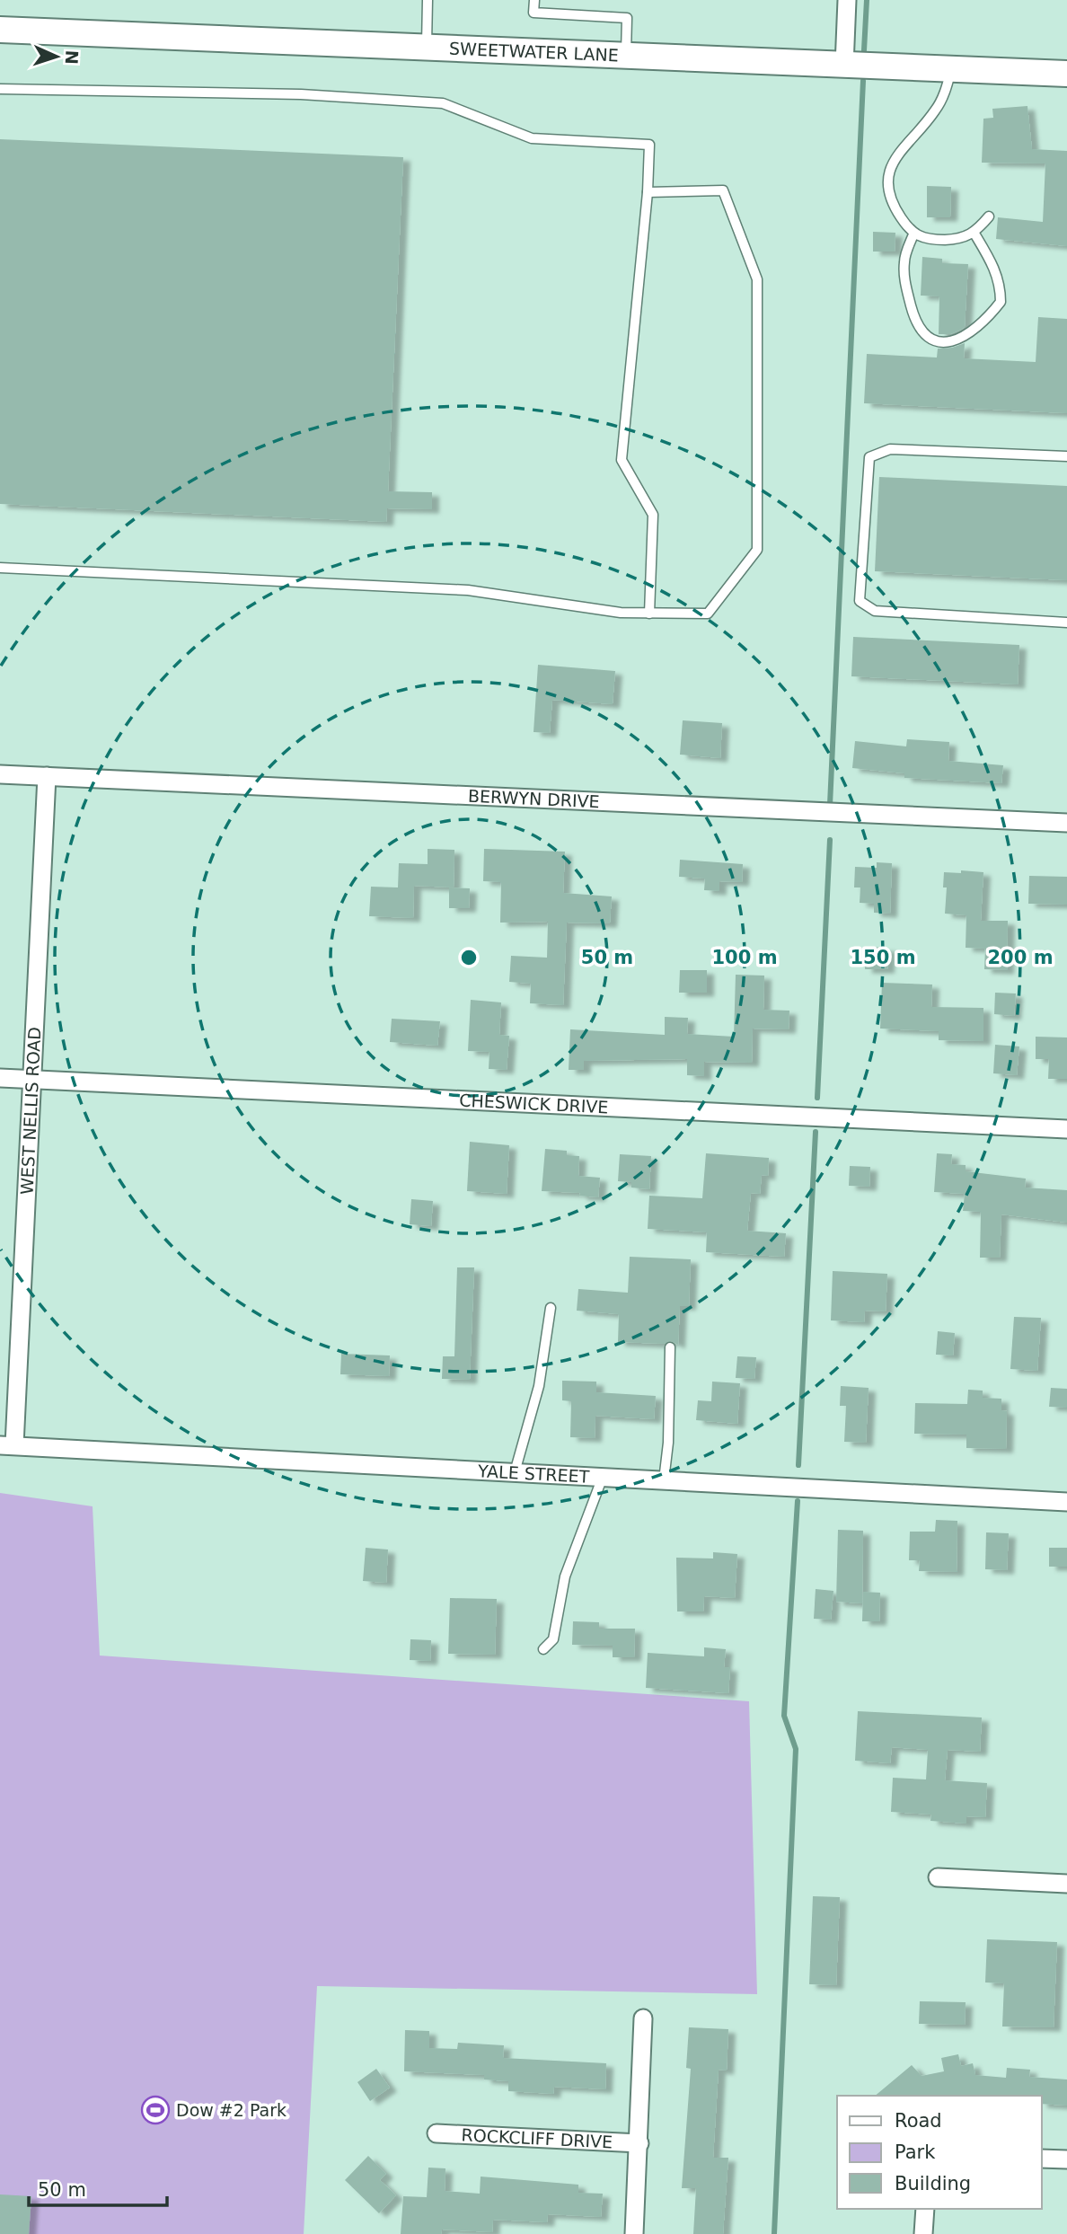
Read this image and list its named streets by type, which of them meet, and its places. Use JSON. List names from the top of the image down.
{
  "streets": {
    "street": [
      "SWEETWATER LANE",
      "BERWYN DRIVE",
      "CHESWICK DRIVE",
      "WEST NELLIS ROAD",
      "YALE STREET",
      "ROCKCLIFF DRIVE"
    ]
  },
  "crossings": [
    ["BERWYN DRIVE", "WEST NELLIS ROAD"],
    ["CHESWICK DRIVE", "WEST NELLIS ROAD"],
    ["WEST NELLIS ROAD", "YALE STREET"]
  ],
  "places": {
    "sports": ["Dow #2 Park"]
  },
  "legend": ["Road", "Park", "Building"],
  "scale_bar": "50 m",
  "north": "right",
  "rings": [
    "50 m",
    "100 m",
    "150 m",
    "200 m"
  ]
}
